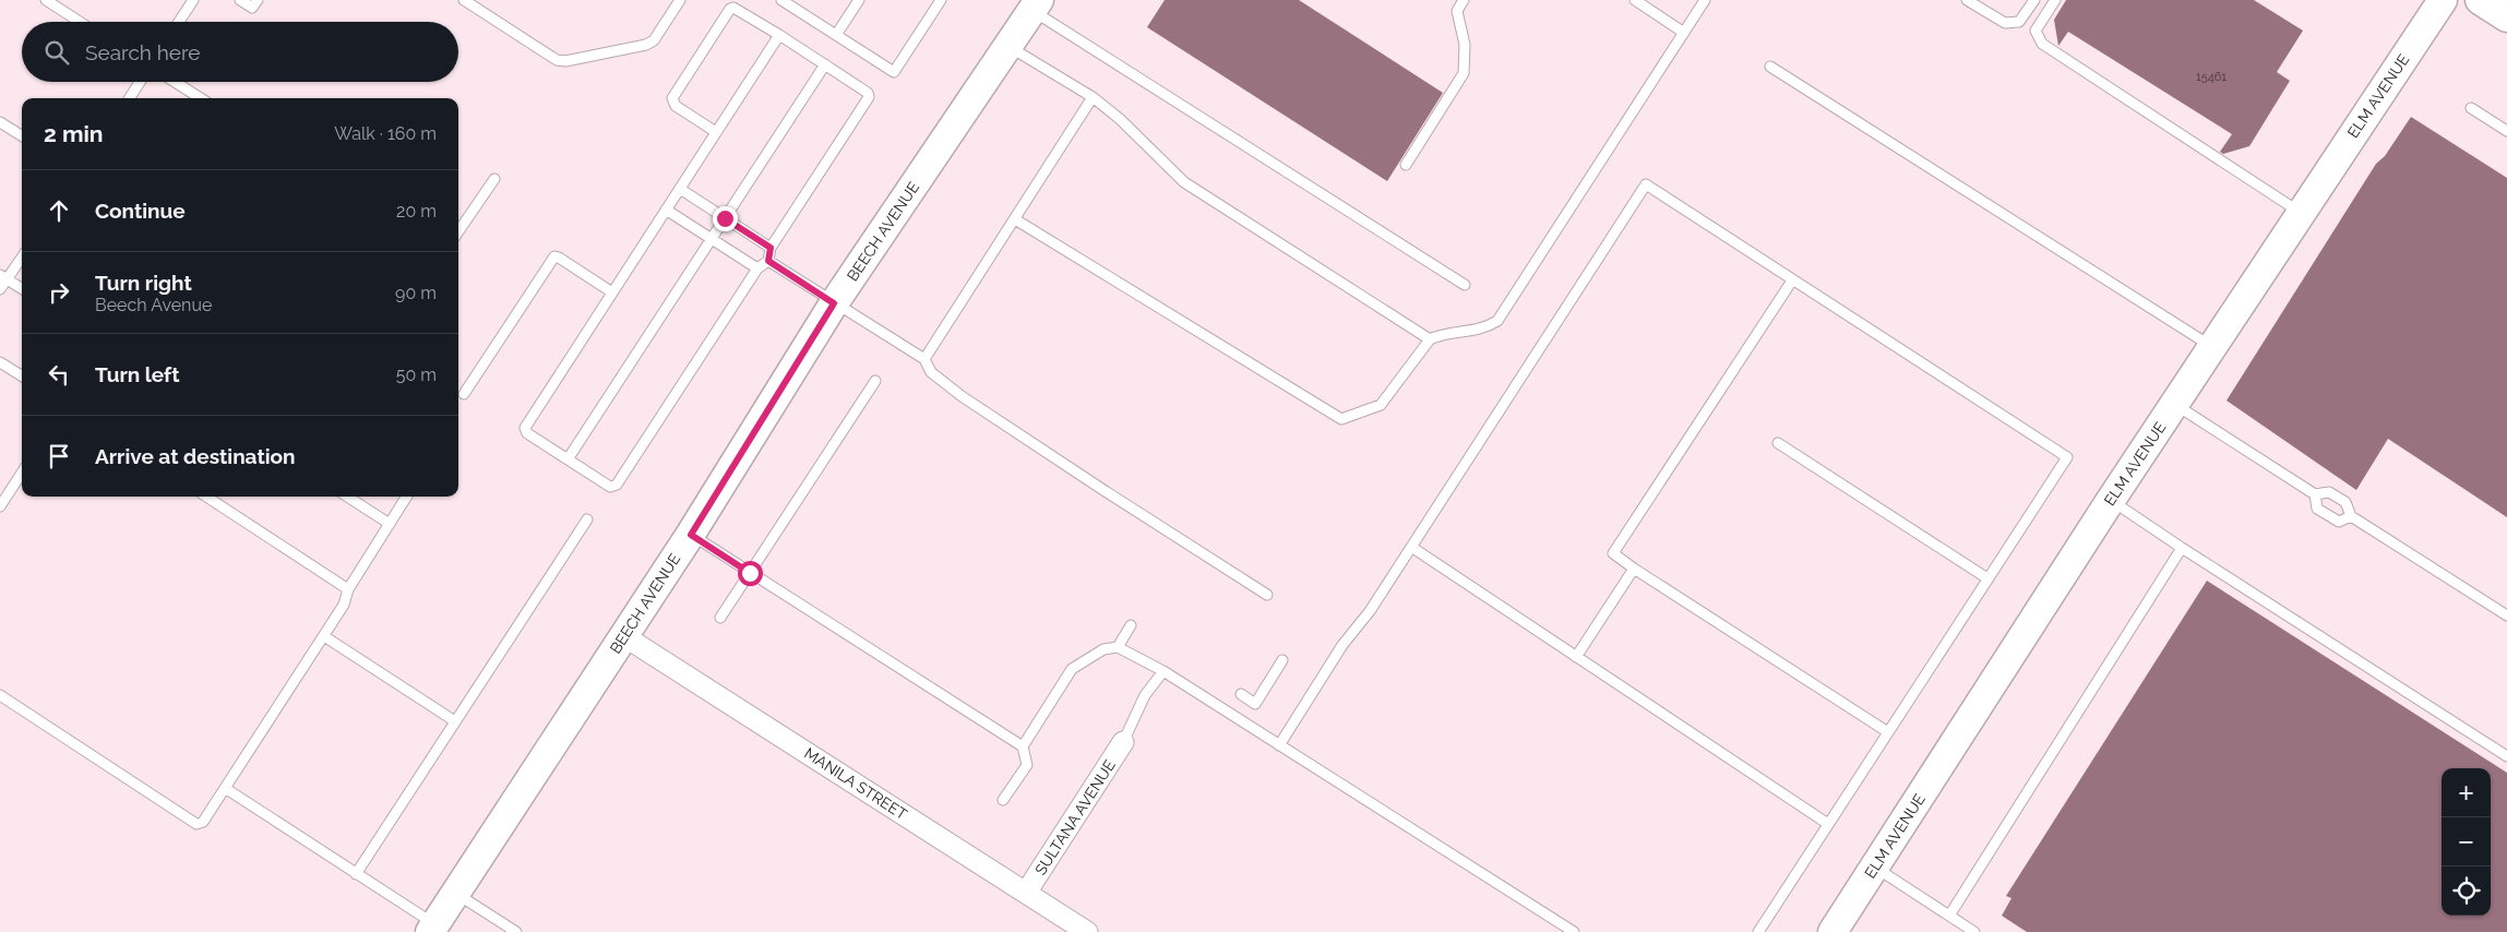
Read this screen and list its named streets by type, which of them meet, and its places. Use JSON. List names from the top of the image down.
{
  "streets": {
    "main road": ["ELM AVENUE", "BEECH AVENUE"],
    "street": ["MANILA STREET", "SULTANA AVENUE"]
  },
  "crossings": [
    ["BEECH AVENUE", "MANILA STREET"],
    ["MANILA STREET", "SULTANA AVENUE"]
  ],
  "house_numbers": ["15461"],
  "page": {
    "search": "Search here",
    "heading": ["2 min", "Walk · 160 m"],
    "list": [
      ["Continue", "20 m"],
      ["Turn right", "Beech Avenue", "90 m"],
      ["Turn left", "50 m"],
      "Arrive at destination"
    ],
    "map_buttons": ["+", "−"]
  }
}
